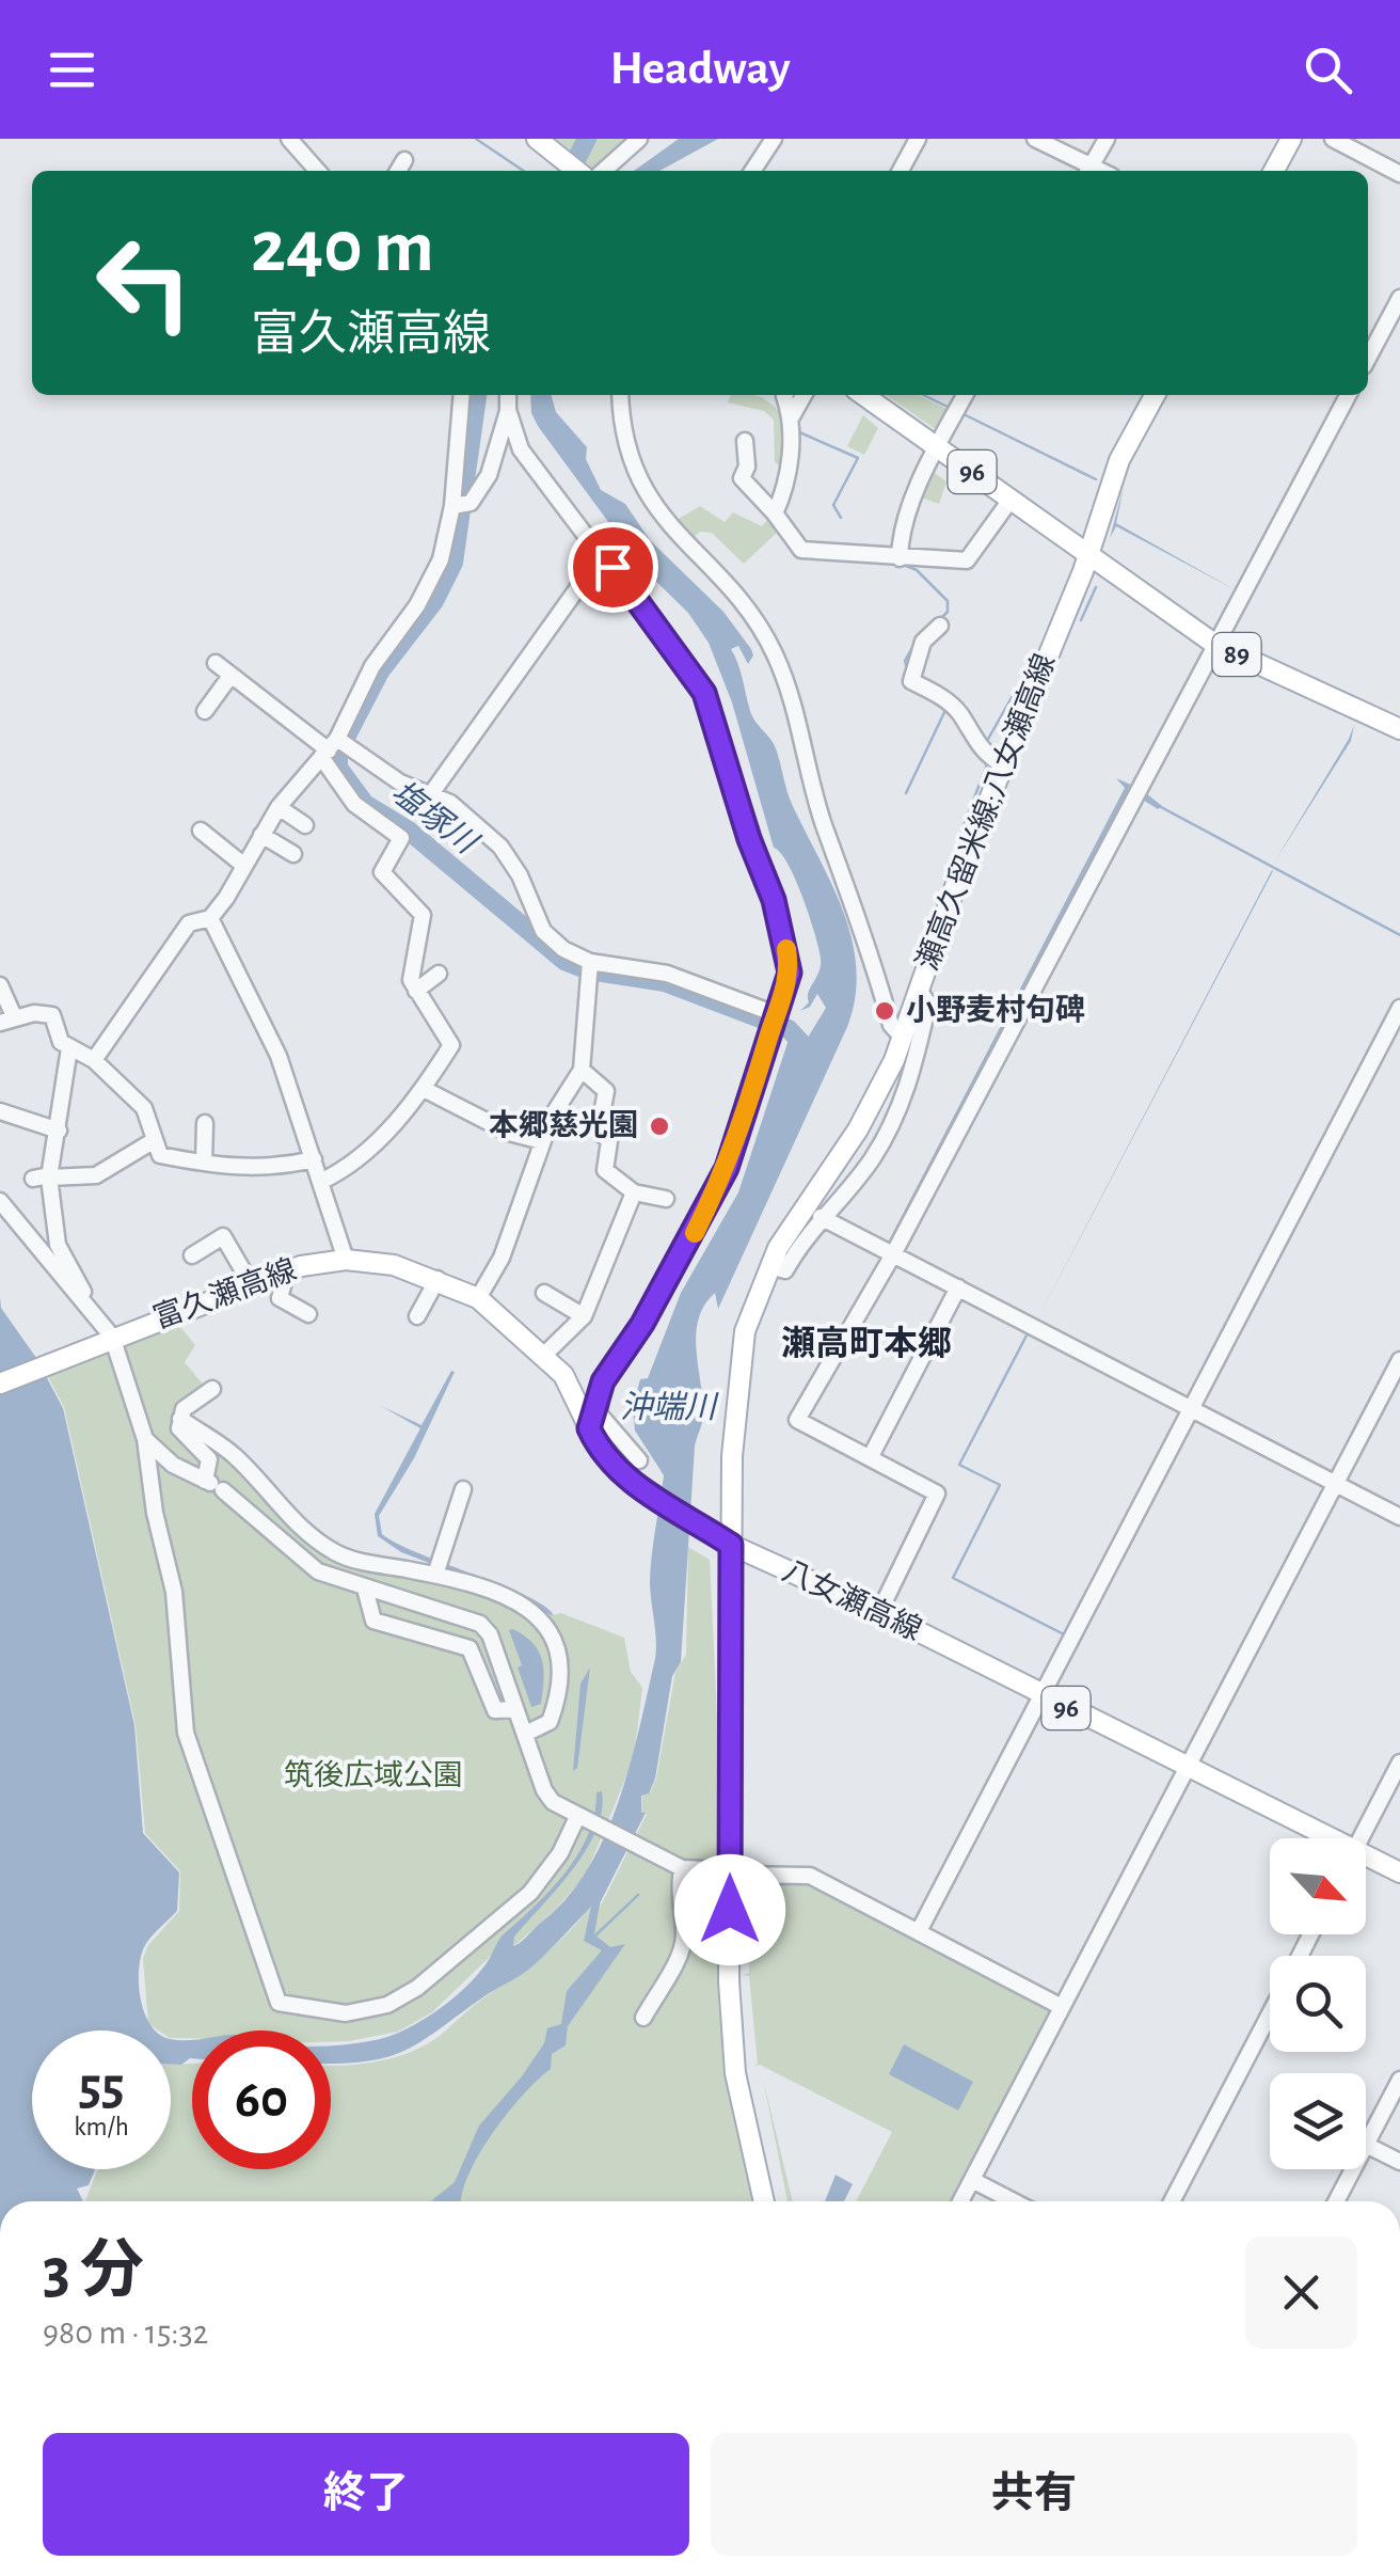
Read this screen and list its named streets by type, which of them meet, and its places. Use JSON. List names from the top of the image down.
{
  "streets": {
    "main road": [
      "96",
      "89",
      "瀬高久留米線;八女瀬高線",
      "富久瀬高線",
      "八女瀬高線"
    ]
  },
  "crossings": [
    ["96", "89"],
    ["96", "瀬高久留米線;八女瀬高線"],
    ["89", "瀬高久留米線;八女瀬高線"],
    ["瀬高久留米線;八女瀬高線", "富久瀬高線"],
    ["瀬高久留米線;八女瀬高線", "八女瀬高線"],
    ["富久瀬高線", "八女瀬高線"]
  ],
  "districts": ["瀬高町本郷"],
  "water": ["塩塚川", "沖端川"],
  "parks": ["筑後広域公園"],
  "places": ["小野麦村句碑", "本郷慈光園"],
  "north": "bottom right",
  "page": {
    "header": "Headway",
    "turn": ["240 m", "富久瀬高線"],
    "speed": "55 km/h",
    "limit": "60",
    "heading": ["3 分", "980 m · 15:32"],
    "buttons": ["終了", "共有"]
  }
}
